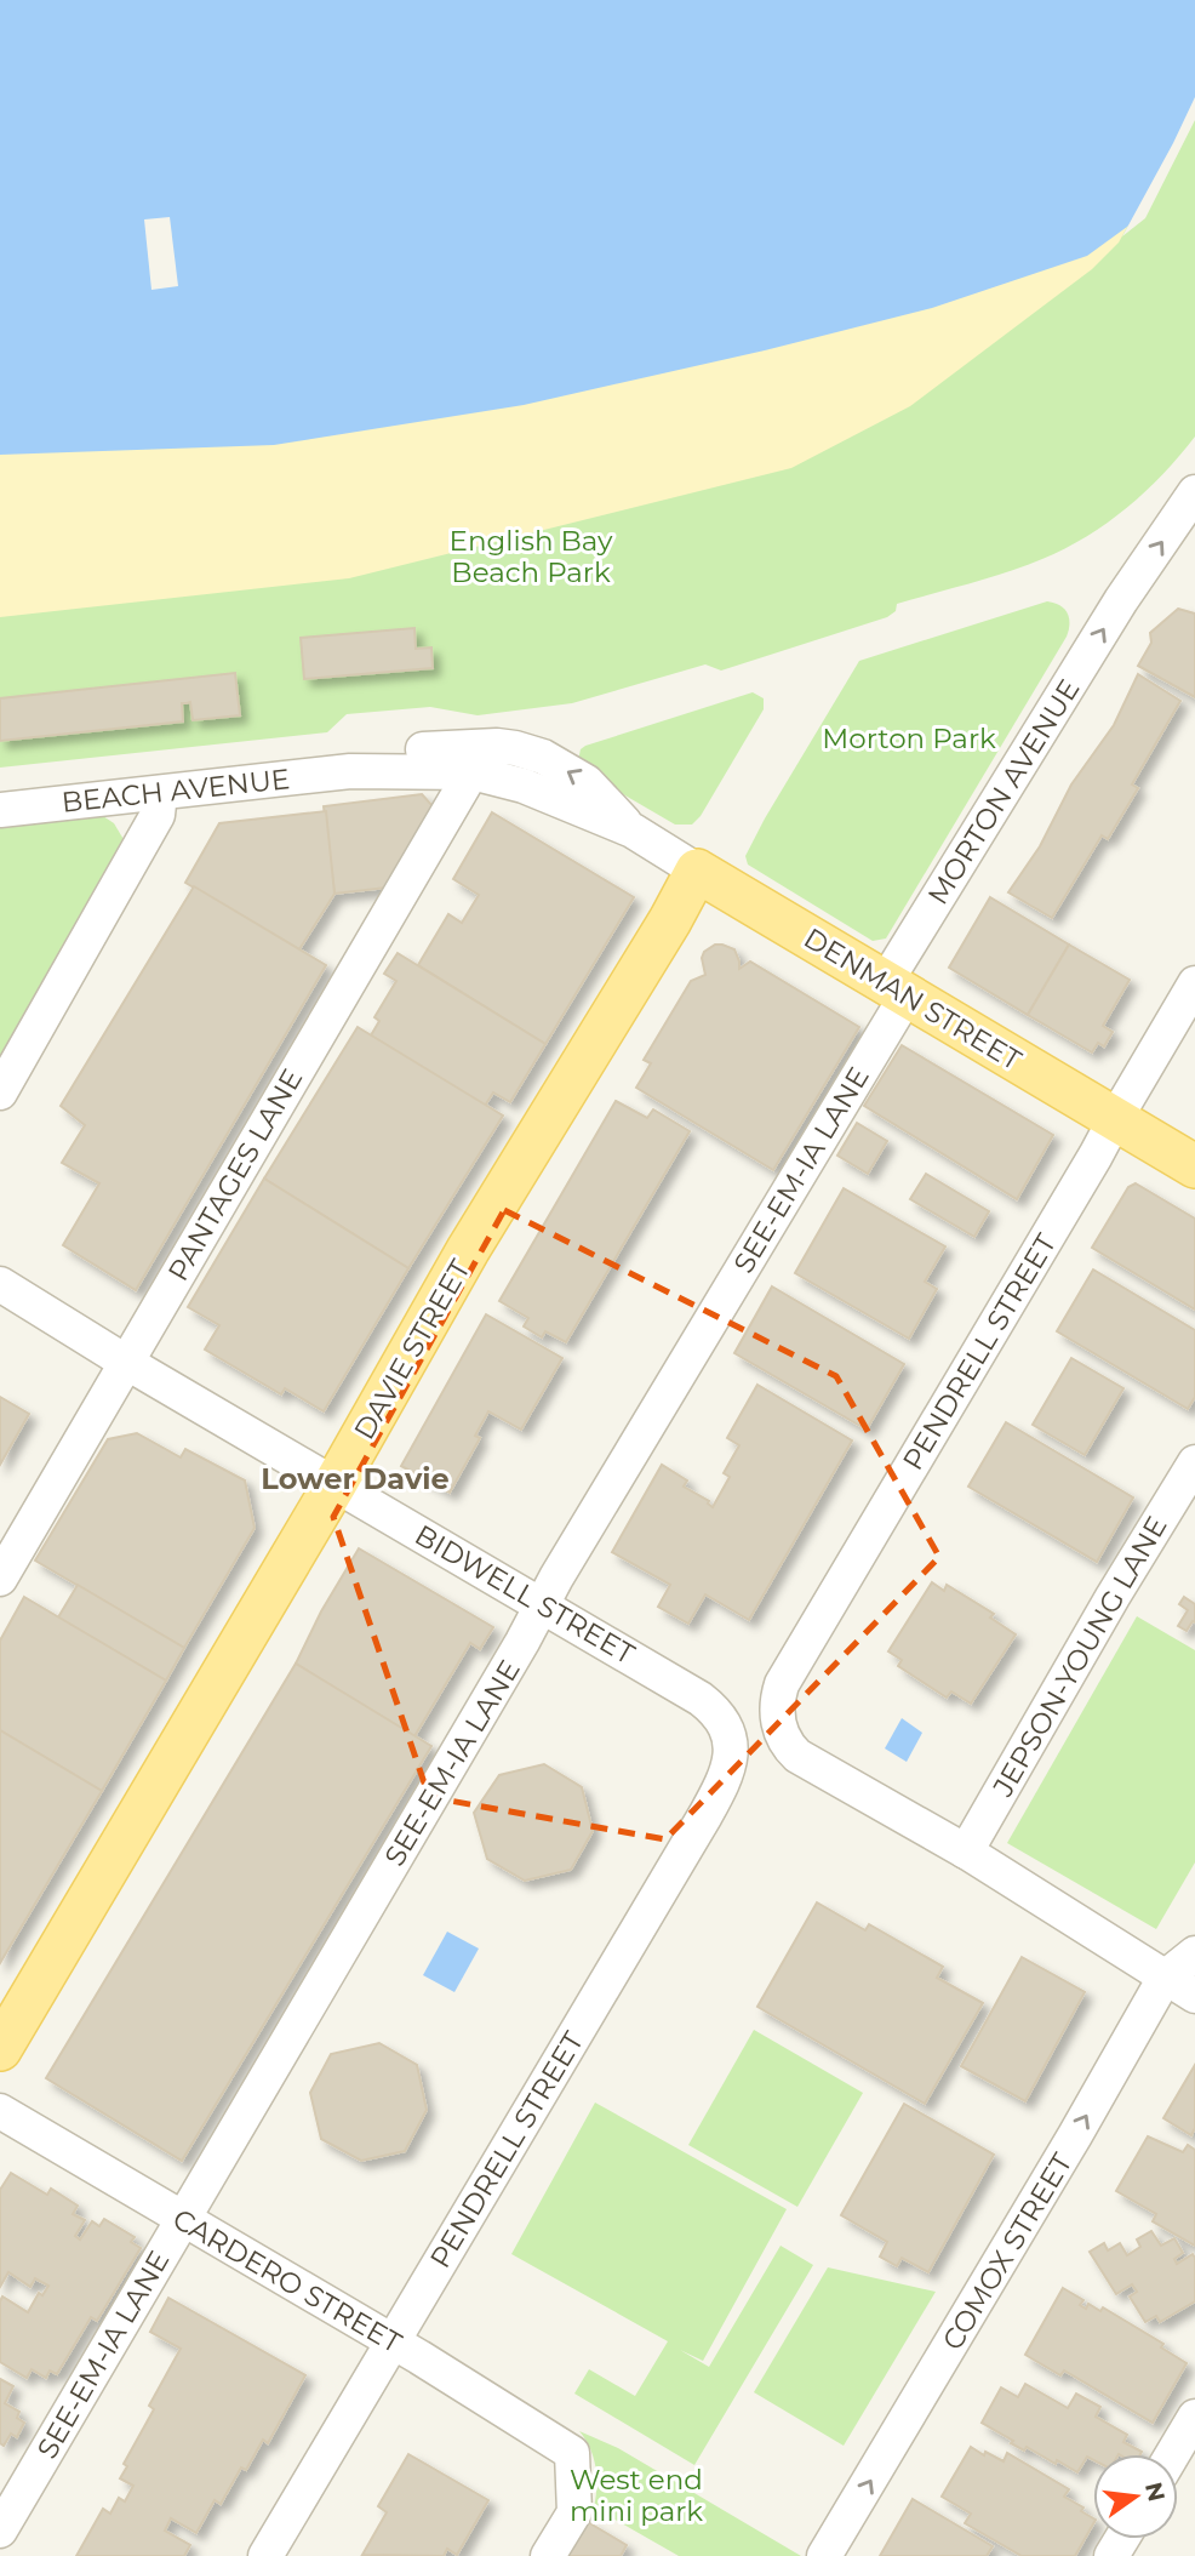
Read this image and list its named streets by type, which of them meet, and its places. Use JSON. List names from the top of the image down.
{
  "streets": {
    "main road": ["DENMAN STREET", "DAVIE STREET"],
    "street": [
      "BEACH AVENUE",
      "MORTON AVENUE",
      "SEE-EM-IA LANE",
      "PANTAGES LANE",
      "PENDRELL STREET",
      "BIDWELL STREET",
      "JEPSON-YOUNG LANE",
      "COMOX STREET",
      "CARDERO STREET"
    ]
  },
  "crossings": [
    ["BEACH AVENUE", "DENMAN STREET"],
    ["BEACH AVENUE", "PANTAGES LANE"],
    ["MORTON AVENUE", "DENMAN STREET"],
    ["MORTON AVENUE", "SEE-EM-IA LANE"],
    ["DENMAN STREET", "SEE-EM-IA LANE"],
    ["DENMAN STREET", "PANTAGES LANE"],
    ["DENMAN STREET", "DAVIE STREET"],
    ["DENMAN STREET", "PENDRELL STREET"],
    ["SEE-EM-IA LANE", "BIDWELL STREET"],
    ["SEE-EM-IA LANE", "CARDERO STREET"],
    ["PANTAGES LANE", "BIDWELL STREET"],
    ["DAVIE STREET", "BIDWELL STREET"],
    ["PENDRELL STREET", "BIDWELL STREET"],
    ["PENDRELL STREET", "JEPSON-YOUNG LANE"],
    ["PENDRELL STREET", "CARDERO STREET"]
  ],
  "one_way": ["MORTON AVENUE", "COMOX STREET"],
  "districts": ["Lower Davie"],
  "parks": ["English Bay Beach Park", "Morton Park", "West end mini park"],
  "north": "right"
}
